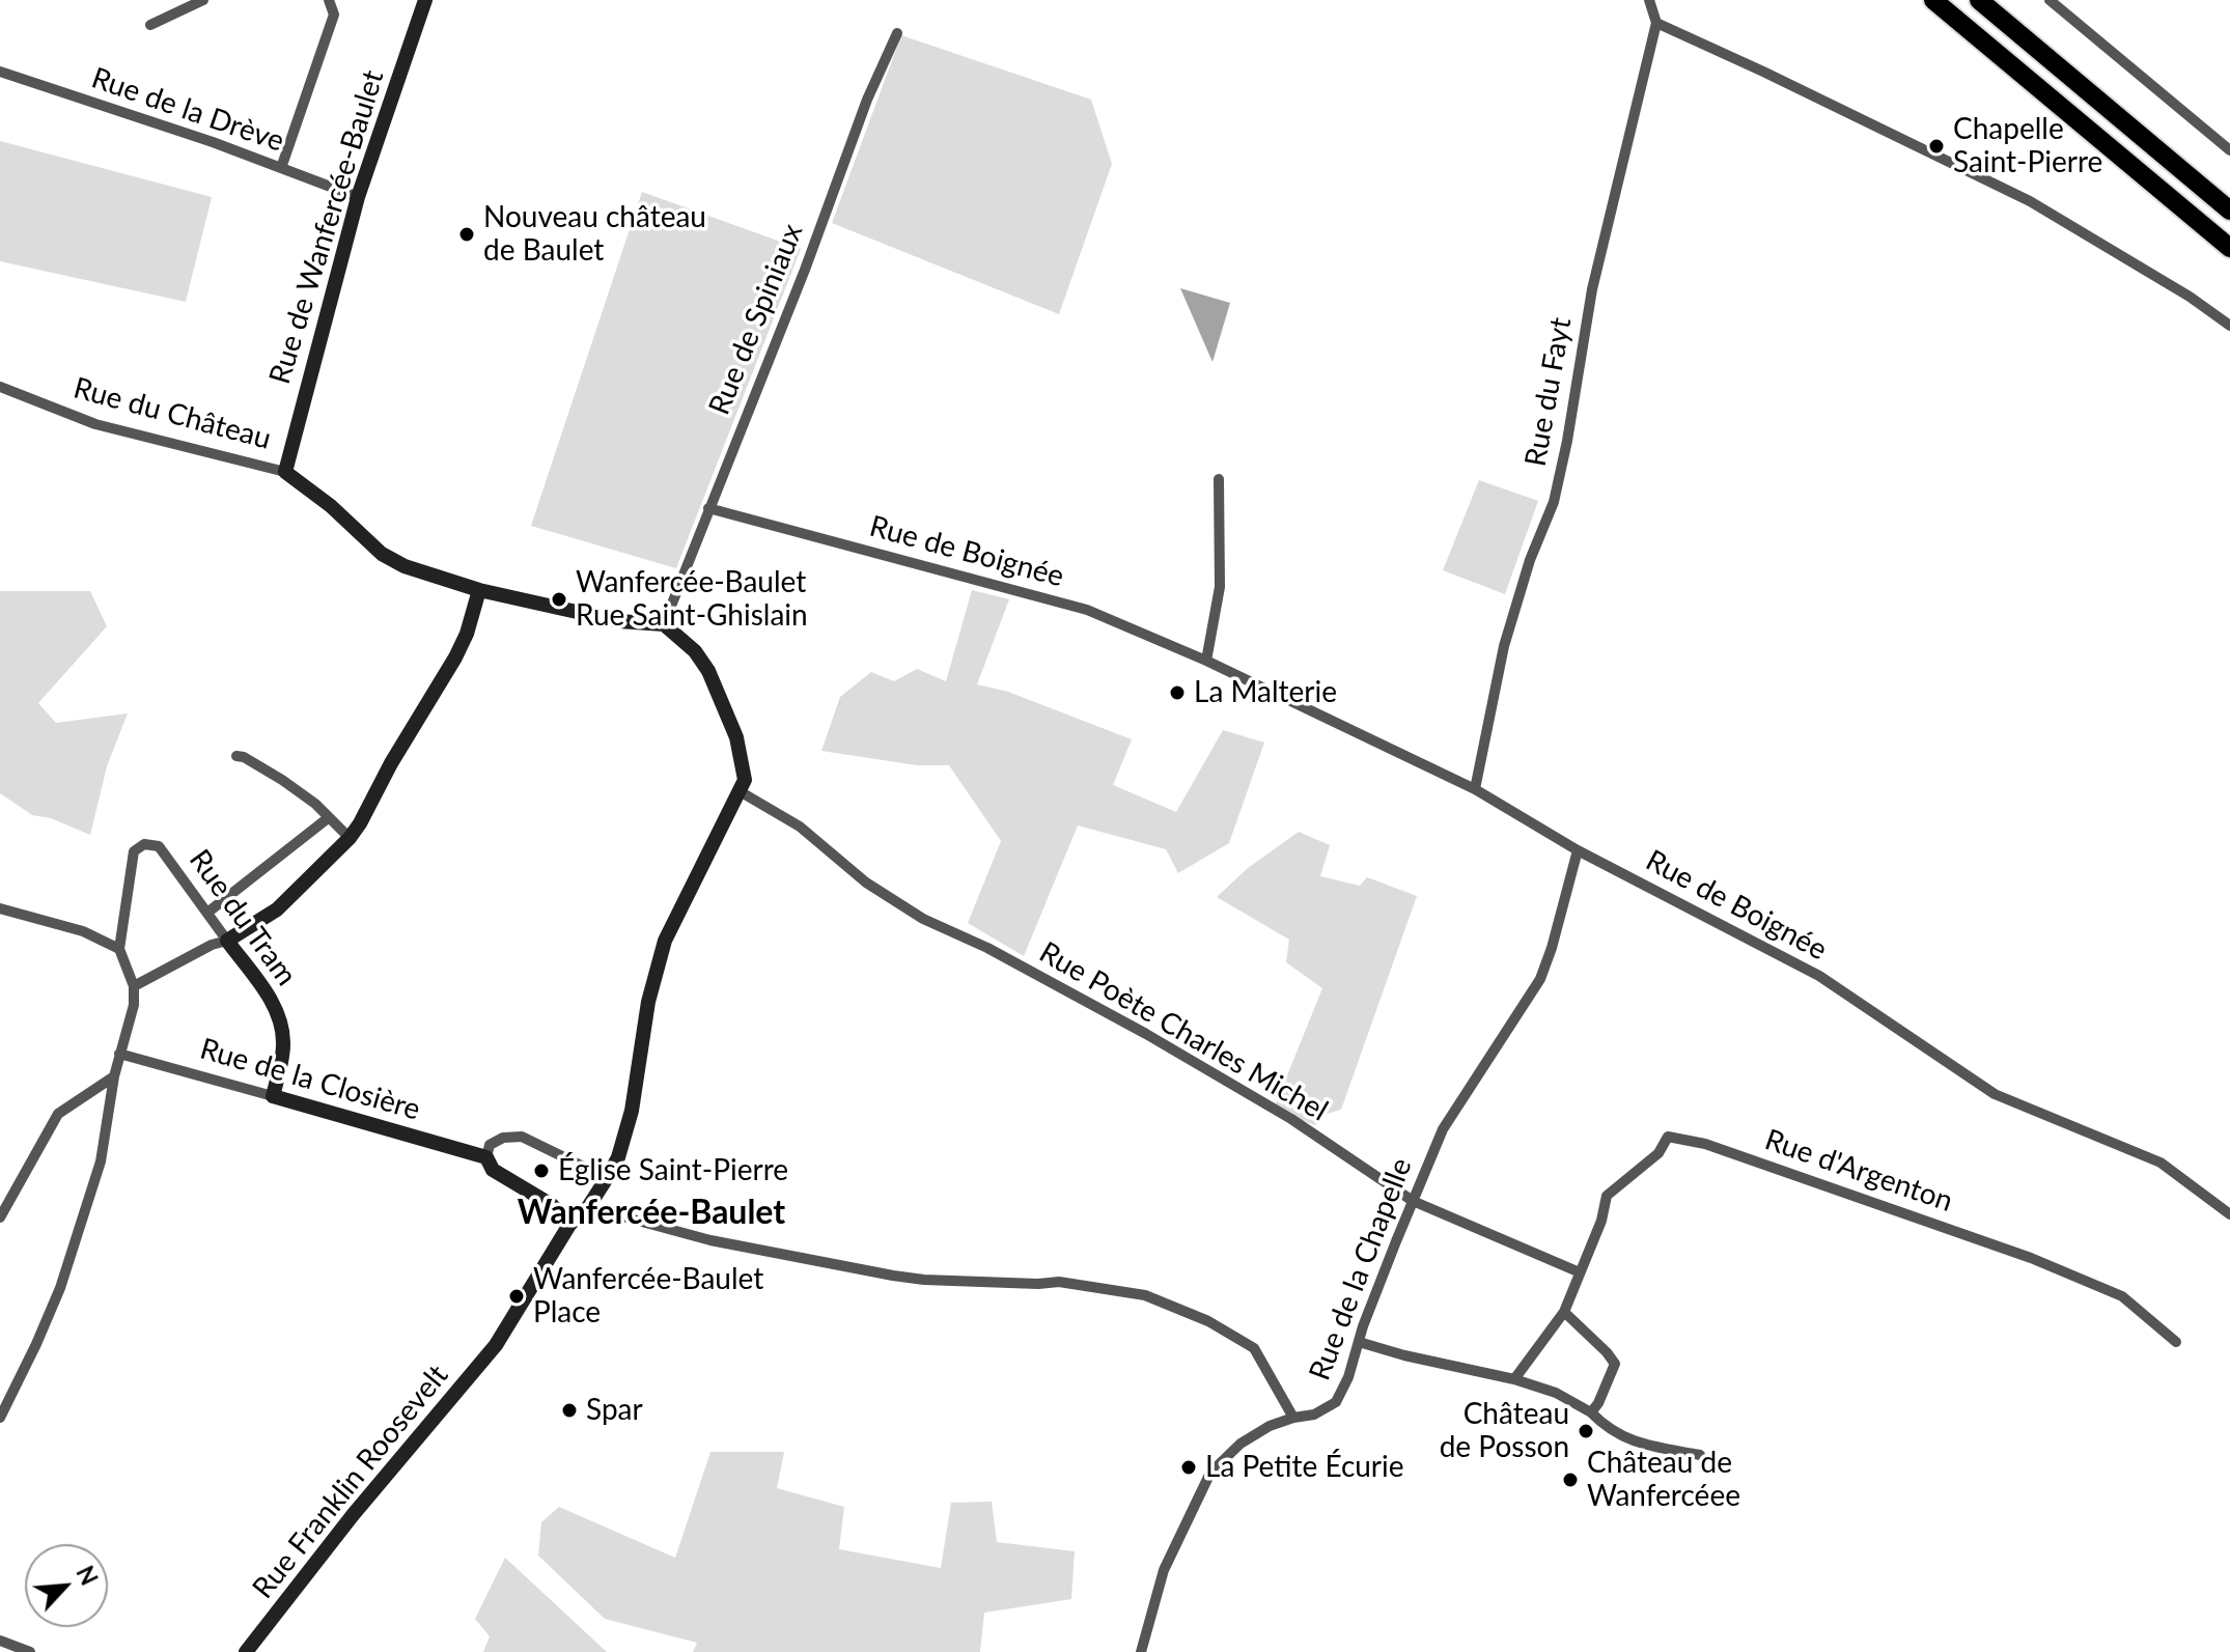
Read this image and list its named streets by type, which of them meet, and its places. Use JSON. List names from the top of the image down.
{
  "streets": {
    "main road": [
      "Rue de Wanfercée-Baulet",
      "Rue du Tram",
      "Rue de la Closière",
      "Rue Franklin Roosevelt"
    ],
    "street": [
      "Rue de la Drève",
      "Rue de Spiniaux",
      "Rue du Fayt",
      "Rue du Château",
      "Rue de Boignée",
      "Rue Poète Charles Michel",
      "Rue d'Argenton",
      "Rue de la Chapelle"
    ]
  },
  "crossings": [
    ["Rue de la Drève", "Rue de Wanfercée-Baulet"],
    ["Rue de Wanfercée-Baulet", "Rue du Château"],
    ["Rue de Spiniaux", "Rue de Boignée"],
    ["Rue du Fayt", "Rue de Boignée"],
    ["Rue de Boignée", "Rue de la Chapelle"],
    ["Rue du Tram", "Rue de la Closière"],
    ["Rue Poète Charles Michel", "Rue d'Argenton"],
    ["Rue Poète Charles Michel", "Rue de la Chapelle"],
    ["Rue Poète Charles Michel", "Rue Franklin Roosevelt"],
    ["Rue de la Closière", "Rue Franklin Roosevelt"],
    ["Rue de la Chapelle", "Rue Franklin Roosevelt"]
  ],
  "districts": ["Wanfercée-Baulet"],
  "places": [
    "Chapelle Saint-Pierre",
    "Nouveau château de Baulet",
    "Wanfercée-Baulet Rue Saint-Ghislain",
    "La Malterie",
    "Église Saint-Pierre",
    "Wanfercée-Baulet Place",
    "Spar",
    "Château de Posson",
    "La Petite Écurie",
    "Château de Wanfercéee"
  ],
  "north": "top right"
}
